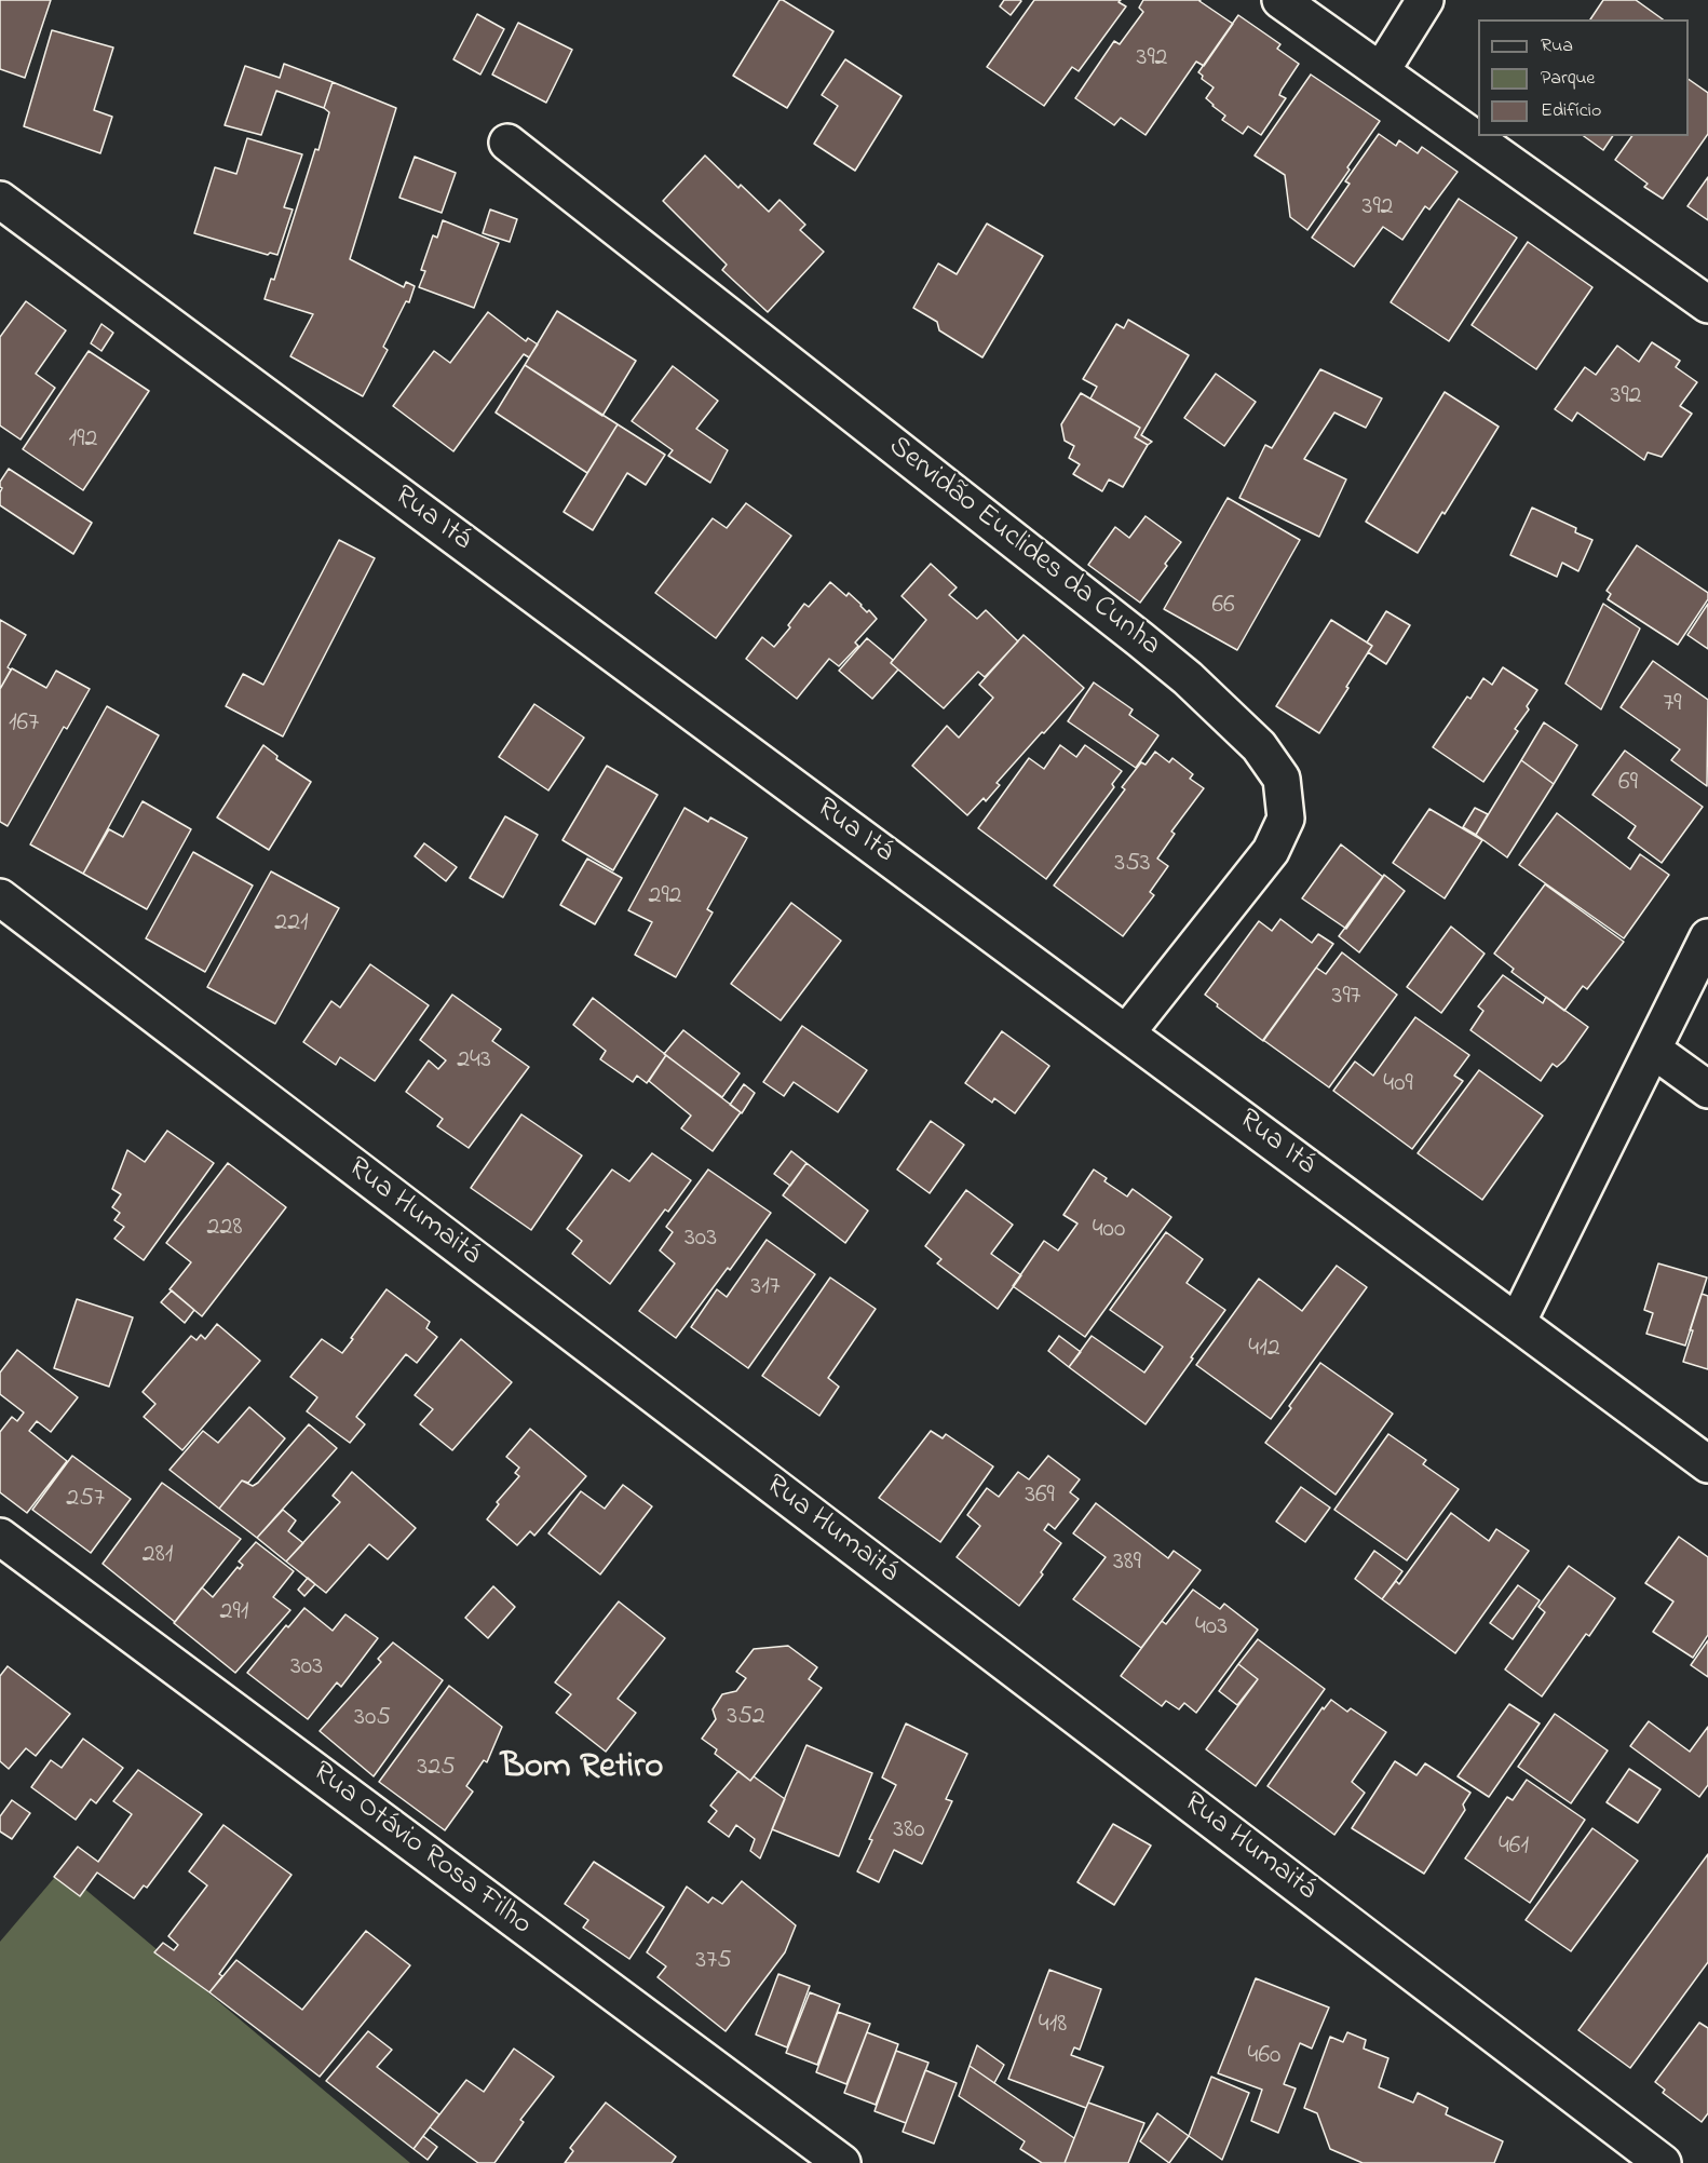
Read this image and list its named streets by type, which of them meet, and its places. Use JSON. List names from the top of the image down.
{
  "streets": {
    "street": [
      "Rua Itá",
      "Servidão Euclides da Cunha",
      "Rua Humaitá",
      "Rua Otávio Rosa Filho"
    ]
  },
  "crossings": [
    ["Rua Itá", "Servidão Euclides da Cunha"]
  ],
  "districts": ["Bom Retiro"],
  "house_numbers": [
    "392",
    "392",
    "392",
    "192",
    "66",
    "79",
    "167",
    "69",
    "353",
    "292",
    "221",
    "397",
    "243",
    "409",
    "228",
    "400",
    "303",
    "317",
    "412",
    "369",
    "257",
    "281",
    "389",
    "291",
    "403",
    "303",
    "352",
    "305",
    "325",
    "380",
    "461",
    "375",
    "418",
    "460"
  ],
  "legend": ["Rua", "Parque", "Edifício"]
}
